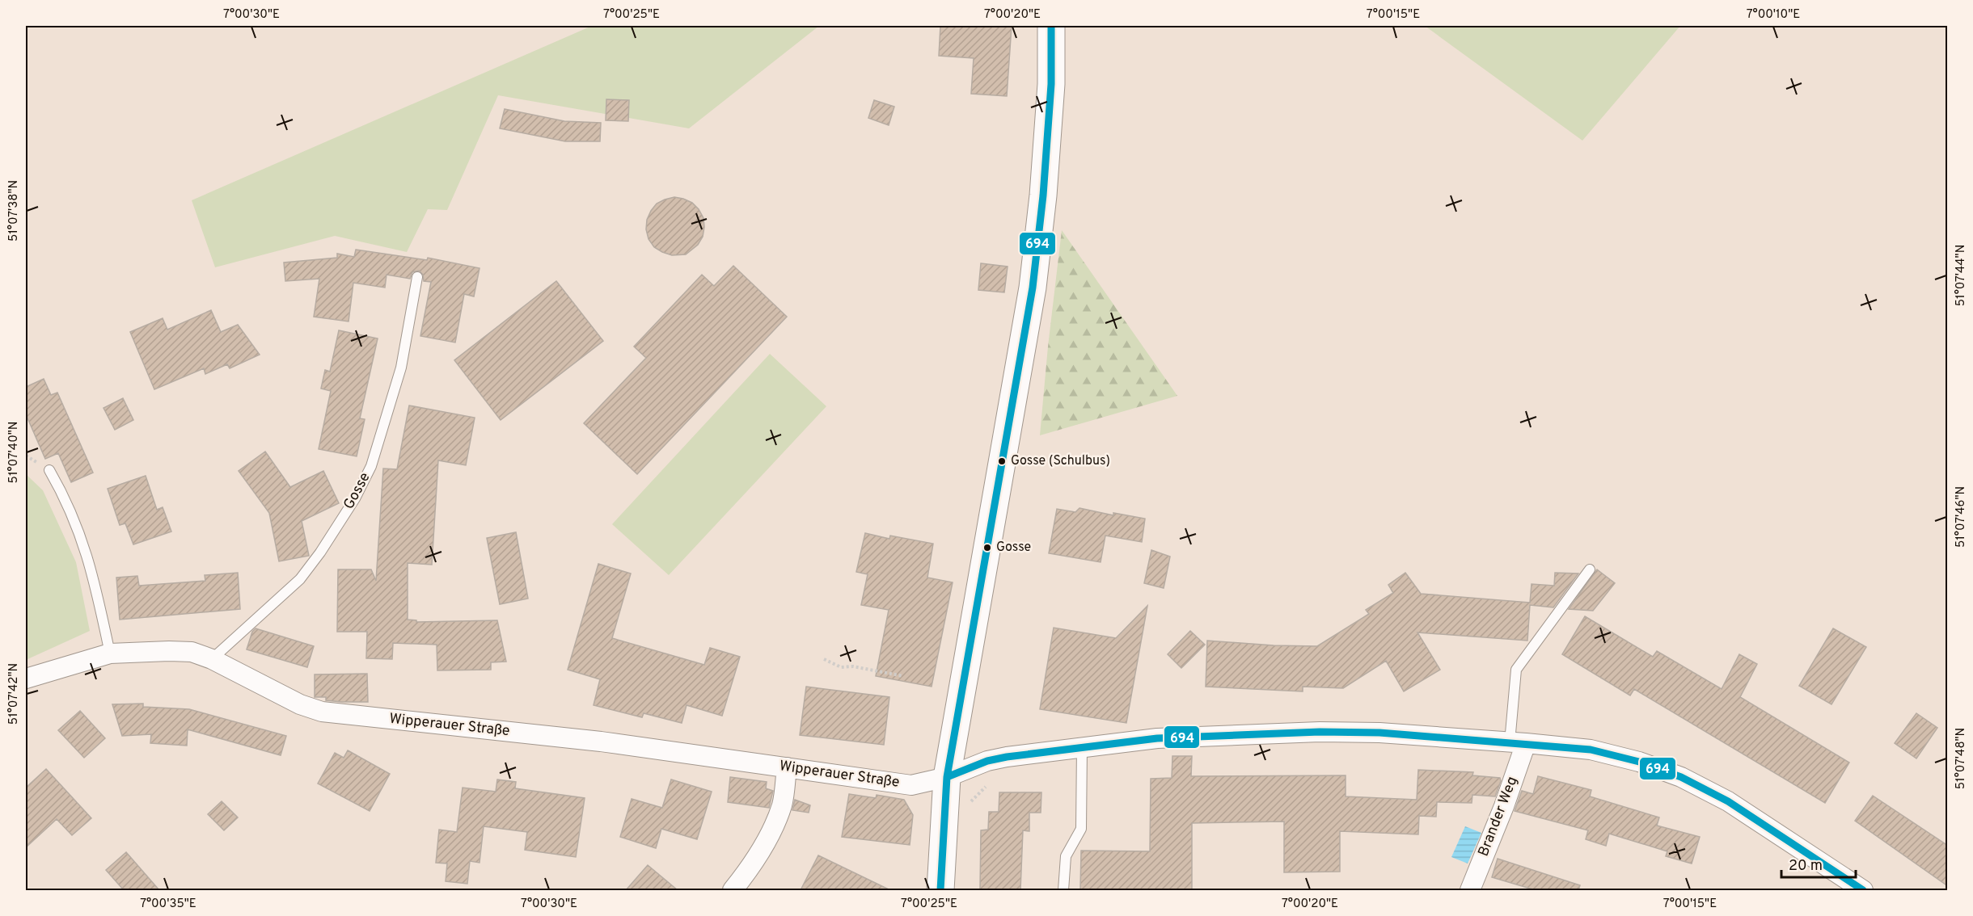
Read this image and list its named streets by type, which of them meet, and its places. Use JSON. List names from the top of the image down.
{
  "streets": {
    "street": ["Wipperauer Straße", "Brander Weg"],
    "lane": ["Gosse"]
  },
  "crossings": [
    ["Gosse", "Wipperauer Straße"],
    ["Wipperauer Straße", "Brander Weg"]
  ],
  "places": ["Gosse (Schulbus)", "Gosse"],
  "lines": ["transit line 694"],
  "scale_bar": "20 m",
  "coordinates": [
    "7°00'30\"E",
    "7°00'25\"E",
    "7°00'20\"E",
    "7°00'15\"E",
    "7°00'10\"E",
    "51°07'38\"N",
    "51°07'44\"N",
    "51°07'40\"N",
    "51°07'46\"N",
    "51°07'42\"N",
    "51°07'48\"N",
    "7°00'35\"E"
  ]
}
